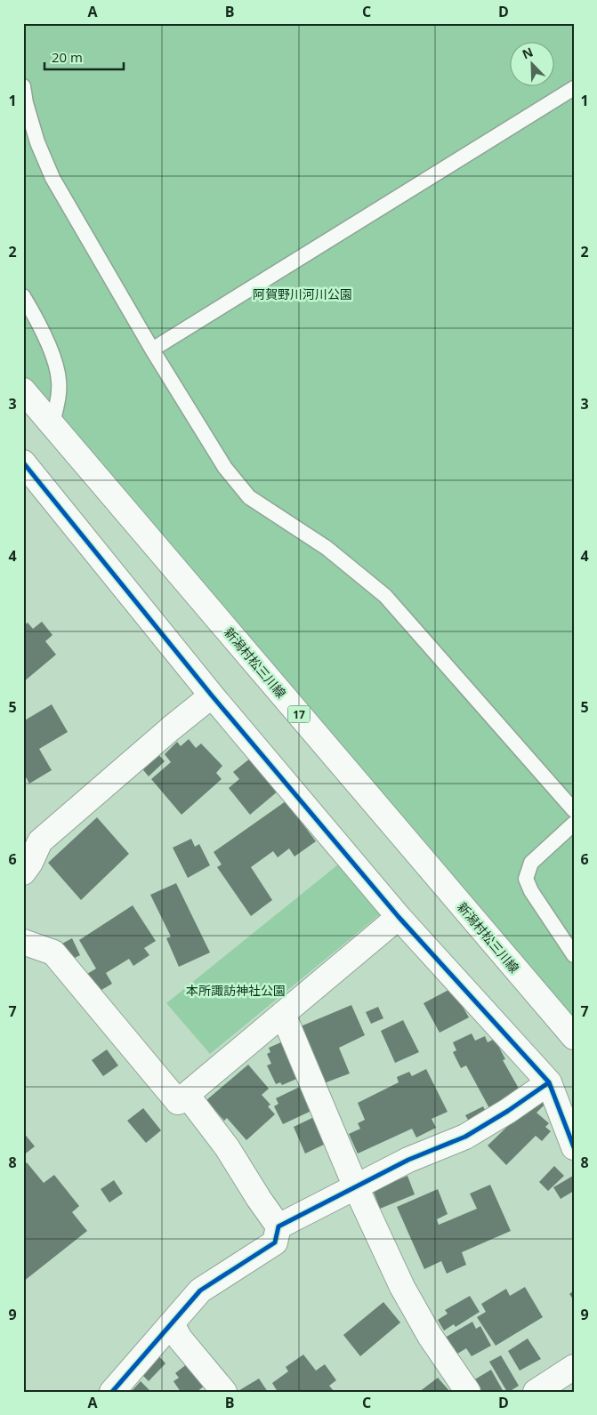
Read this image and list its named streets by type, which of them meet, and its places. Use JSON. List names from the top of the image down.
{
  "streets": {
    "street": ["新潟村松三川線", "17"]
  },
  "parks": ["阿賀野川河川公園", "本所諏訪神社公園"],
  "scale_bar": "20 m",
  "north": "top left",
  "grid": {
    "columns": [
      "A",
      "B",
      "C",
      "D"
    ],
    "rows": [
      "1",
      "2",
      "3",
      "4",
      "5",
      "6",
      "7",
      "8",
      "9"
    ]
  }
}
